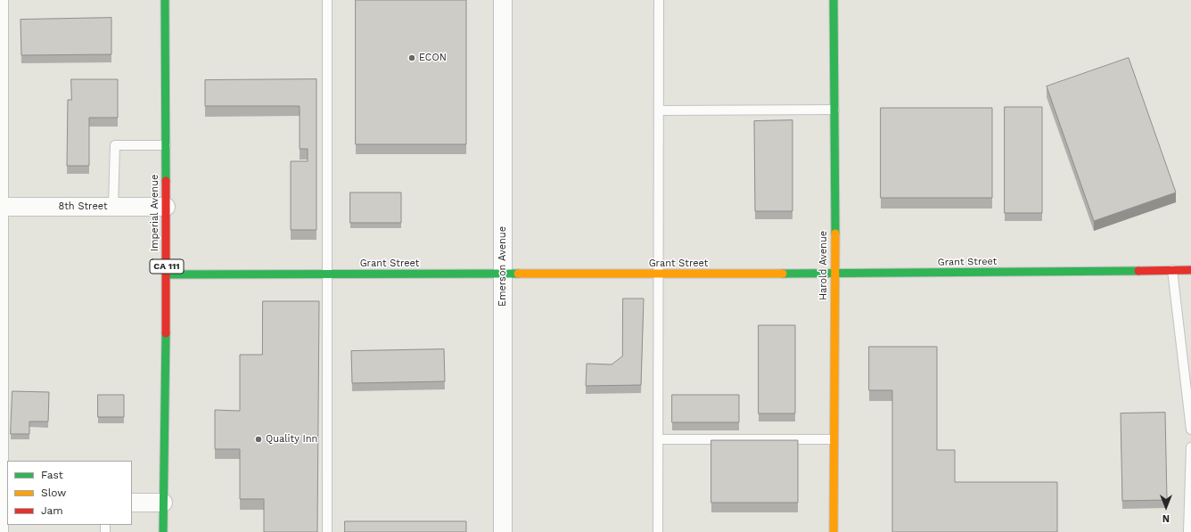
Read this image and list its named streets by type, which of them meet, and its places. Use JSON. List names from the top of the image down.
{
  "streets": {
    "main road": [
      "Imperial Avenue",
      "Grant Street",
      "Harold Avenue",
      "CA 111"
    ],
    "street": ["8th Street", "Emerson Avenue"]
  },
  "crossings": [
    ["8th Street", "Imperial Avenue"],
    ["Imperial Avenue", "Grant Street"],
    ["Grant Street", "Harold Avenue"],
    ["Grant Street", "Emerson Avenue"]
  ],
  "places": ["ECON", "Quality Inn"],
  "legend": ["Fast", "Slow", "Jam"],
  "north": "bottom"
}
